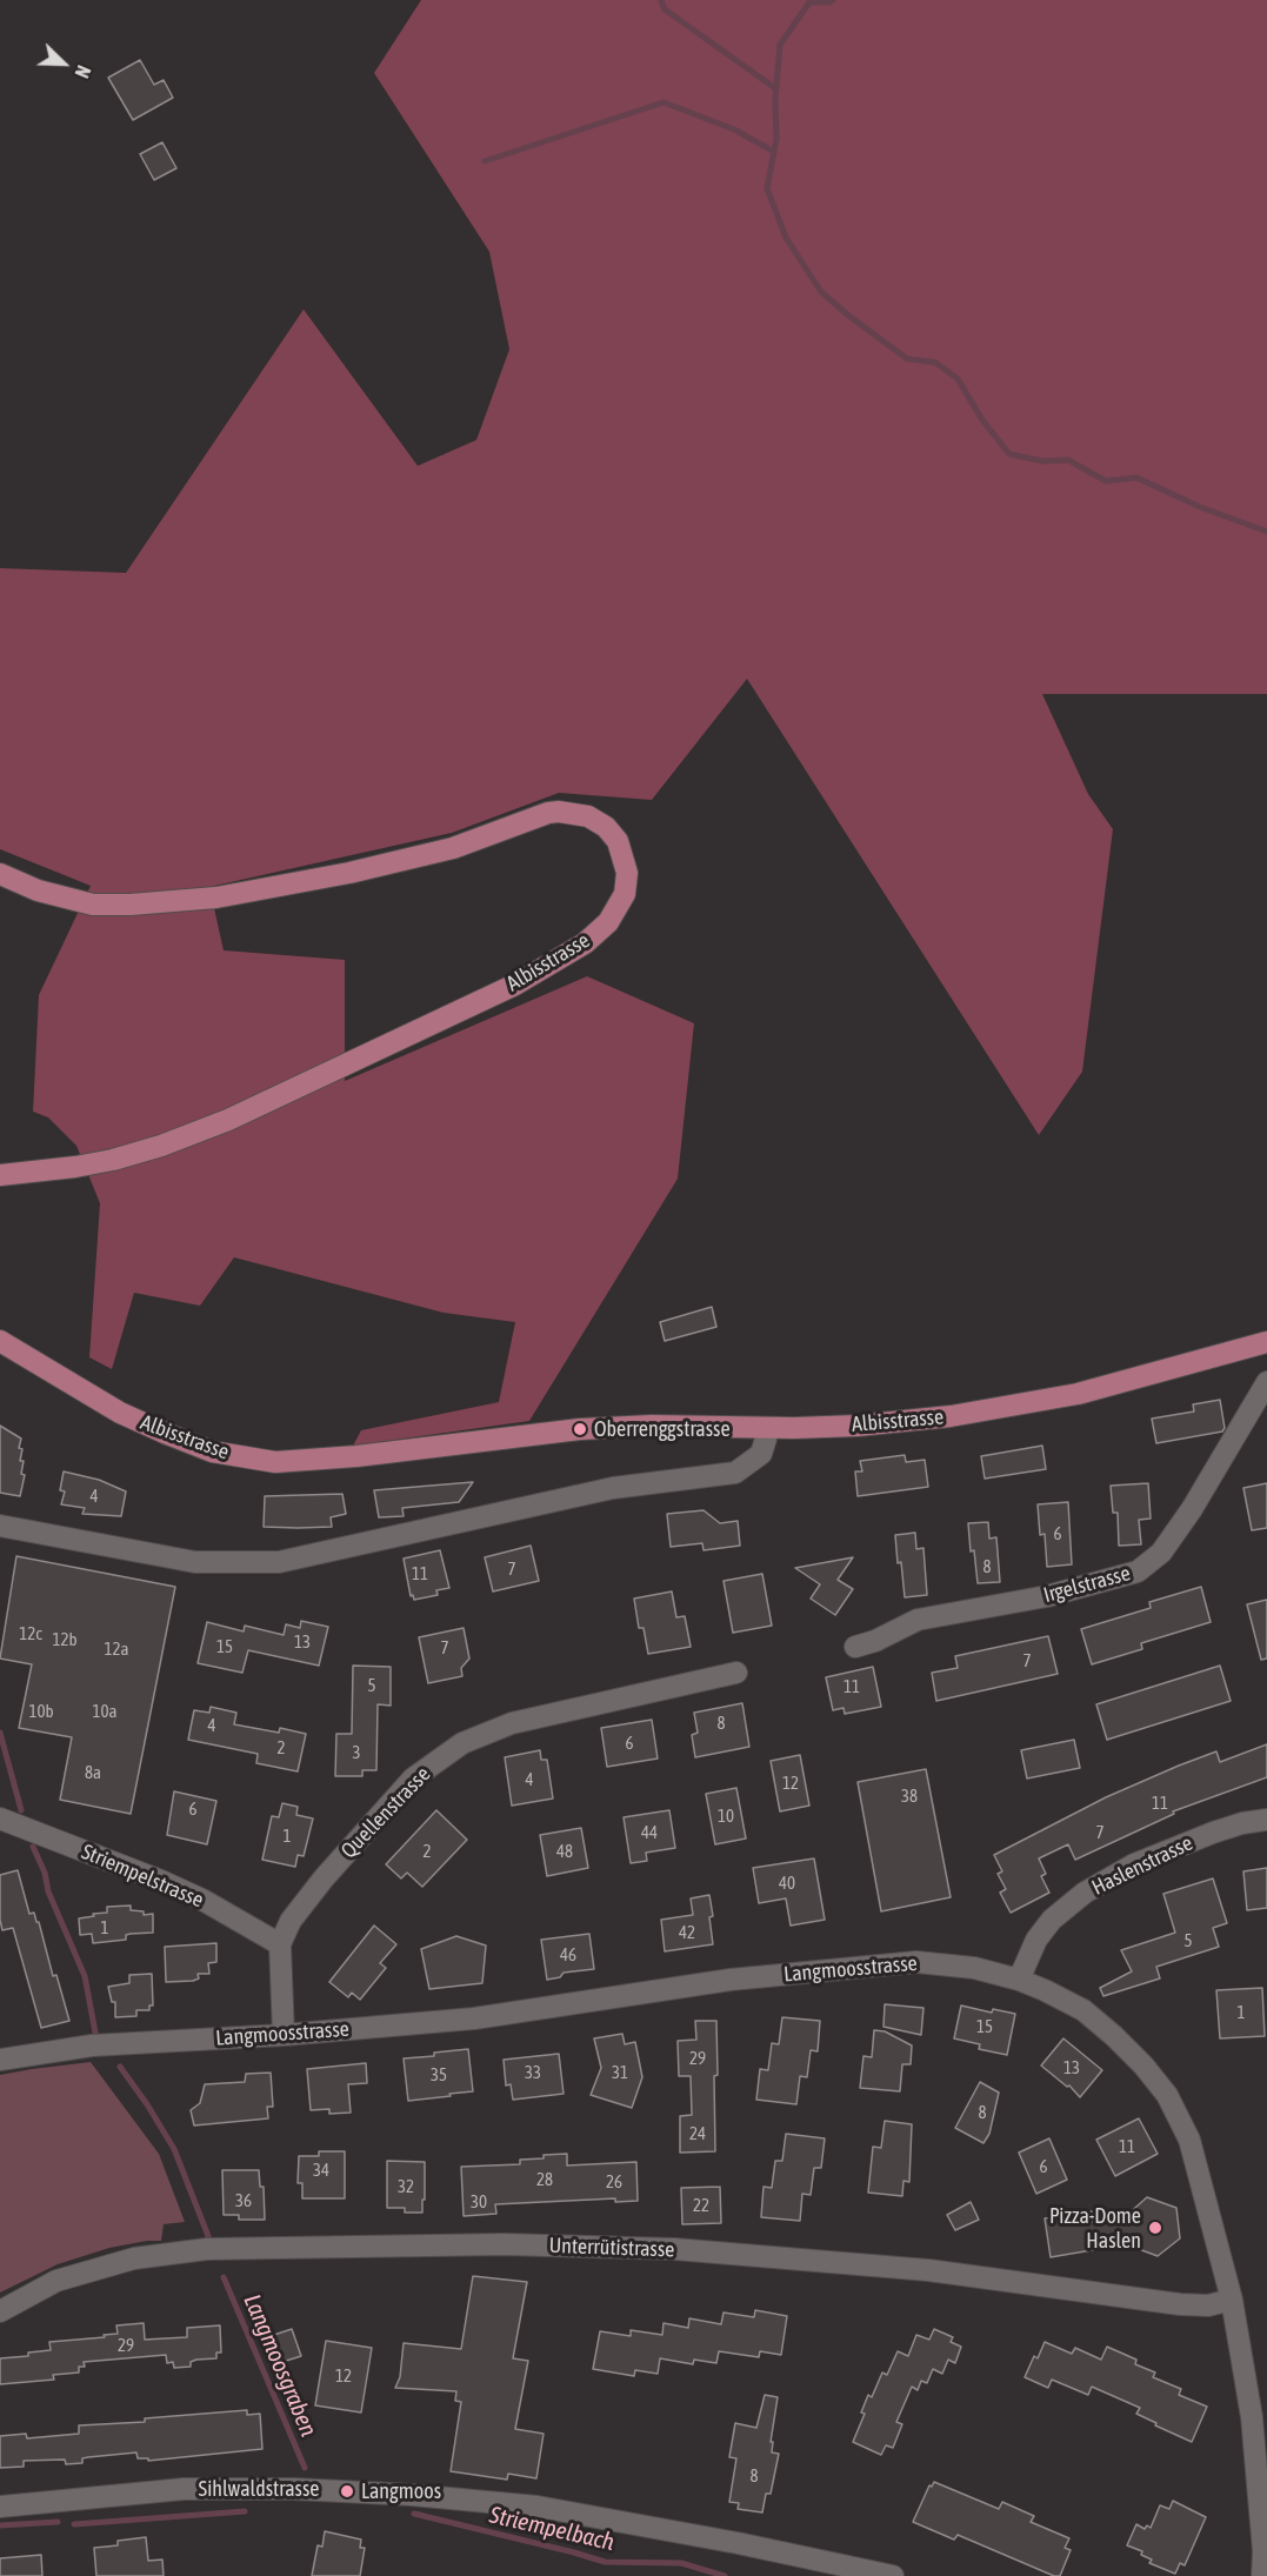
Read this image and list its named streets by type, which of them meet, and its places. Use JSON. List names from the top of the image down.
{
  "streets": {
    "main road": ["Albisstrasse"],
    "street": [
      "Irgelstrasse",
      "Quellenstrasse",
      "Haslenstrasse",
      "Striempelstrasse",
      "Langmoosstrasse",
      "Unterrütistrasse",
      "Sihlwaldstrasse"
    ]
  },
  "crossings": [
    ["Quellenstrasse", "Striempelstrasse"],
    ["Haslenstrasse", "Langmoosstrasse"],
    ["Langmoosstrasse", "Unterrütistrasse"]
  ],
  "water": ["Langmoosgraben", "Striempelbach"],
  "places": ["Oberrenggstrasse", "Pizza-Dome Haslen", "Langmoos"],
  "house_numbers": [
    "4",
    "6",
    "8",
    "7",
    "11",
    "12c",
    "12b",
    "13",
    "15",
    "7",
    "12a",
    "7",
    "5",
    "11",
    "10b",
    "10a",
    "8",
    "4",
    "6",
    "2",
    "3",
    "8a",
    "4",
    "12",
    "38",
    "11",
    "6",
    "10",
    "44",
    "7",
    "1",
    "2",
    "48",
    "40",
    "1",
    "42",
    "5",
    "46",
    "1",
    "15",
    "29",
    "13",
    "33",
    "31",
    "35",
    "8",
    "24",
    "11",
    "6",
    "34",
    "28",
    "26",
    "32",
    "36",
    "30",
    "22",
    "29",
    "12",
    "8"
  ],
  "north": "bottom right"
}
